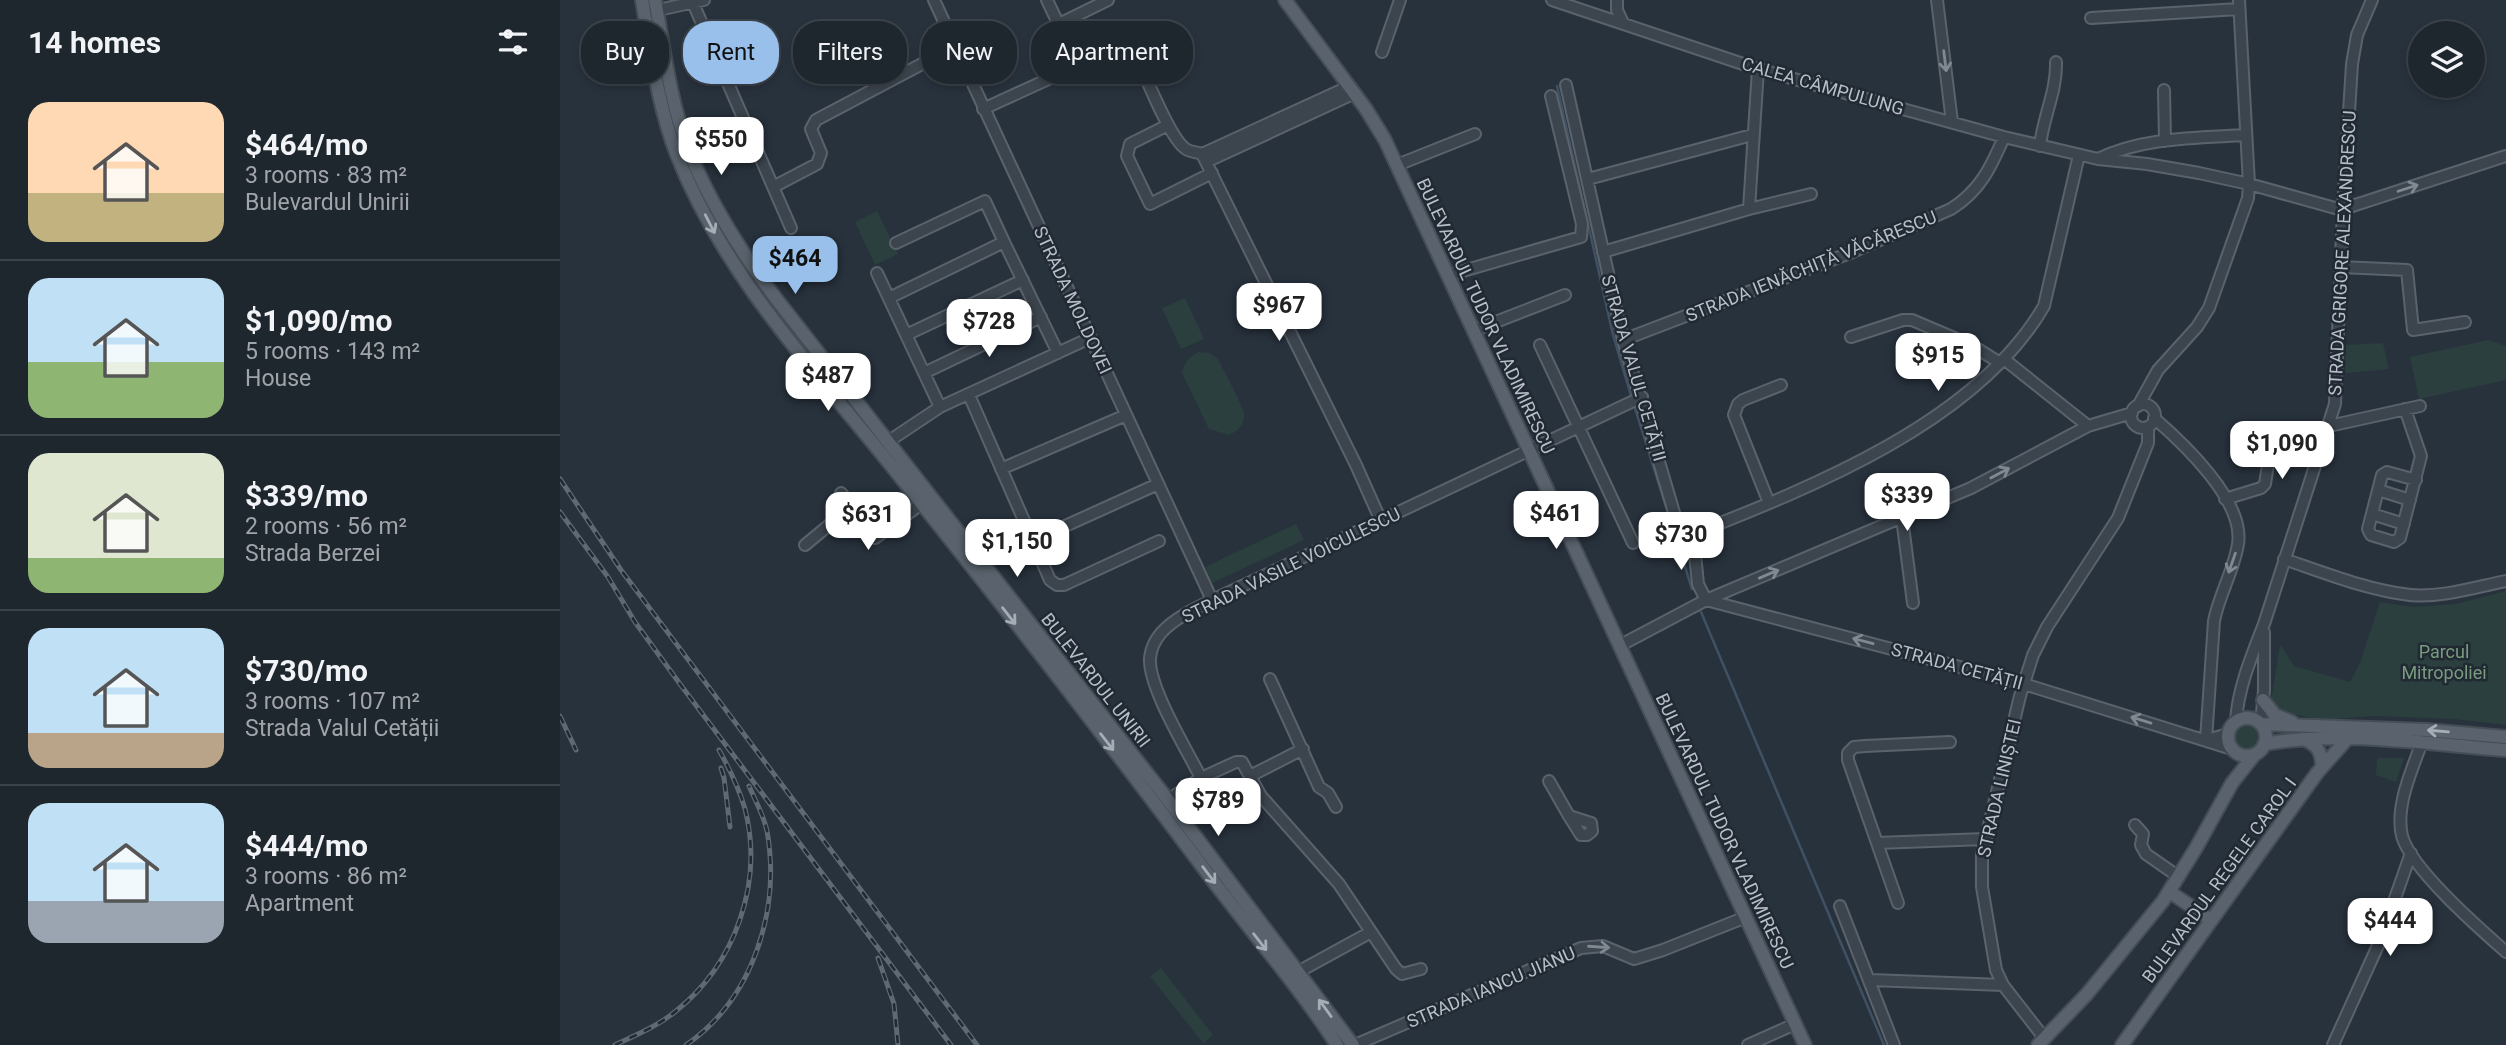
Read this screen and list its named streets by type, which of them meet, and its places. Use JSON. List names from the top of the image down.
{
  "streets": {
    "main road": ["BULEVARDUL TUDOR VLADIMIRESCU", "BULEVARDUL UNIRII", "BULEVARDUL REGELE CAROL I"],
    "street": [
      "CALEA CÂMPULUNG",
      "STRADA GRIGORE ALEXANDRESCU",
      "STRADA IENĂCHIȚĂ VĂCĂRESCU",
      "STRADA MOLDOVEI",
      "STRADA VALUL CETĂȚII",
      "STRADA VASILE VOICULESCU",
      "STRADA CETĂȚII",
      "STRADA LINIȘTEI",
      "STRADA IANCU JIANU"
    ]
  },
  "crossings": [
    ["CALEA CÂMPULUNG", "STRADA GRIGORE ALEXANDRESCU"],
    ["CALEA CÂMPULUNG", "STRADA IENĂCHIȚĂ VĂCĂRESCU"],
    ["STRADA GRIGORE ALEXANDRESCU", "STRADA CETĂȚII"],
    ["STRADA IENĂCHIȚĂ VĂCĂRESCU", "STRADA VALUL CETĂȚII"],
    ["STRADA MOLDOVEI", "STRADA VASILE VOICULESCU"],
    ["BULEVARDUL TUDOR VLADIMIRESCU", "STRADA VASILE VOICULESCU"],
    ["BULEVARDUL TUDOR VLADIMIRESCU", "STRADA IANCU JIANU"],
    ["STRADA VALUL CETĂȚII", "STRADA VASILE VOICULESCU"],
    ["STRADA CETĂȚII", "STRADA LINIȘTEI"],
    ["BULEVARDUL UNIRII", "STRADA IANCU JIANU"]
  ],
  "one_way": ["STRADA CETĂȚII", "STRADA IANCU JIANU"],
  "parks": ["Parcul Mitropoliei"],
  "page": {
    "heading": "14 homes",
    "chip": [
      "Buy",
      "Rent",
      "Filters",
      "New",
      "Apartment"
    ],
    "list": [
      {
        "name": "$464/mo",
        "note": "3 rooms · 83 m² · Bulevardul Unirii"
      },
      {
        "name": "$1,090/mo",
        "note": "5 rooms · 143 m² · House"
      },
      {
        "name": "$339/mo",
        "note": "2 rooms · 56 m² · Strada Berzei"
      },
      {
        "name": "$730/mo",
        "note": "3 rooms · 107 m² · Strada Valul Cetății"
      },
      {
        "name": "$444/mo",
        "note": "3 rooms · 86 m² · Apartment"
      }
    ],
    "price": [
      "$550",
      "$464",
      "$967",
      "$728",
      "$915",
      "$487",
      "$1,090",
      "$339",
      "$461",
      "$631",
      "$730",
      "$1,150",
      "$789",
      "$444"
    ]
  }
}
